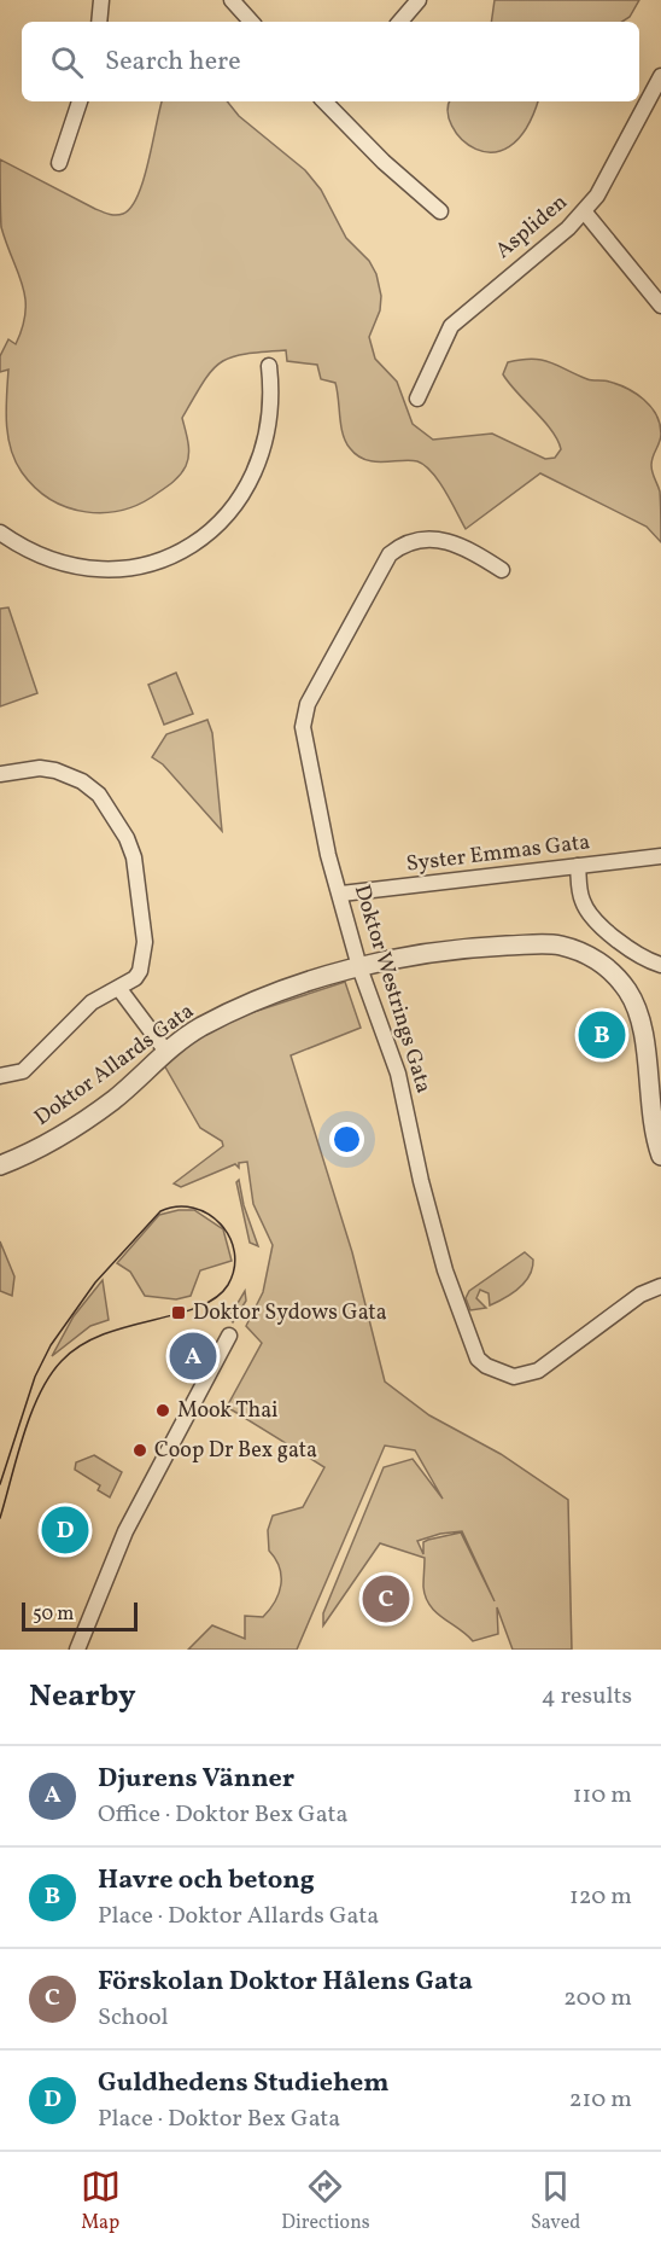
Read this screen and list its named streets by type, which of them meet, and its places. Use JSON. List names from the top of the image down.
{
  "streets": {
    "street": [
      "Aspliden",
      "Syster Emmas Gata",
      "Doktor Westrings Gata",
      "Doktor Allards Gata"
    ]
  },
  "crossings": [
    ["Syster Emmas Gata", "Doktor Westrings Gata"],
    ["Doktor Westrings Gata", "Doktor Allards Gata"]
  ],
  "places": {
    "transit": ["Doktor Sydows Gata"],
    "other": ["Mook Thai", "Coop Dr Bex gata"]
  },
  "scale_bar": "50 m",
  "page": {
    "search": "Search here",
    "pins": [
      "B",
      "A",
      "D",
      "C"
    ],
    "scale": "50 m",
    "heading": ["Nearby", "4 results"],
    "list": [
      {
        "mark": "A",
        "name": "Djurens Vänner",
        "note": "Office · Doktor Bex Gata",
        "value": "110 m"
      },
      {
        "mark": "B",
        "name": "Havre och betong",
        "note": "Place · Doktor Allards Gata",
        "value": "120 m"
      },
      {
        "mark": "C",
        "name": "Förskolan Doktor Hålens Gata",
        "note": "School",
        "value": "200 m"
      },
      {
        "mark": "D",
        "name": "Guldhedens Studiehem",
        "note": "Place · Doktor Bex Gata",
        "value": "210 m"
      }
    ],
    "nav": ["Map", "Directions", "Saved"]
  }
}
